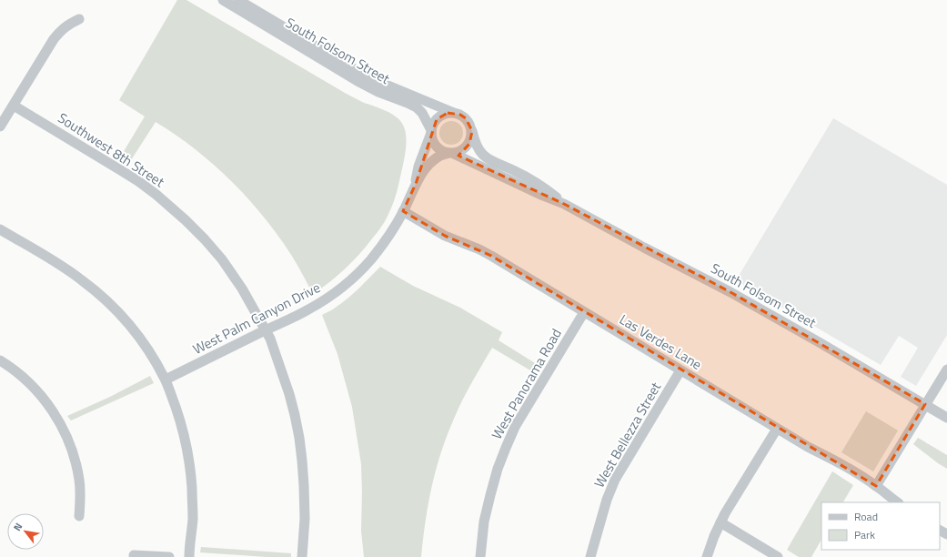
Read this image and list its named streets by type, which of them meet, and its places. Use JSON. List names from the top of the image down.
{
  "streets": {
    "street": [
      "South Folsom Street",
      "Southwest 8th Street",
      "West Palm Canyon Drive",
      "Las Verdes Lane",
      "West Panorama Road",
      "West Bellezza Street"
    ]
  },
  "crossings": [
    ["South Folsom Street", "West Palm Canyon Drive"],
    ["Southwest 8th Street", "West Palm Canyon Drive"],
    ["West Palm Canyon Drive", "Las Verdes Lane"],
    ["Las Verdes Lane", "West Panorama Road"],
    ["Las Verdes Lane", "West Bellezza Street"]
  ],
  "legend": ["Road", "Park"],
  "north": "top left"
}
